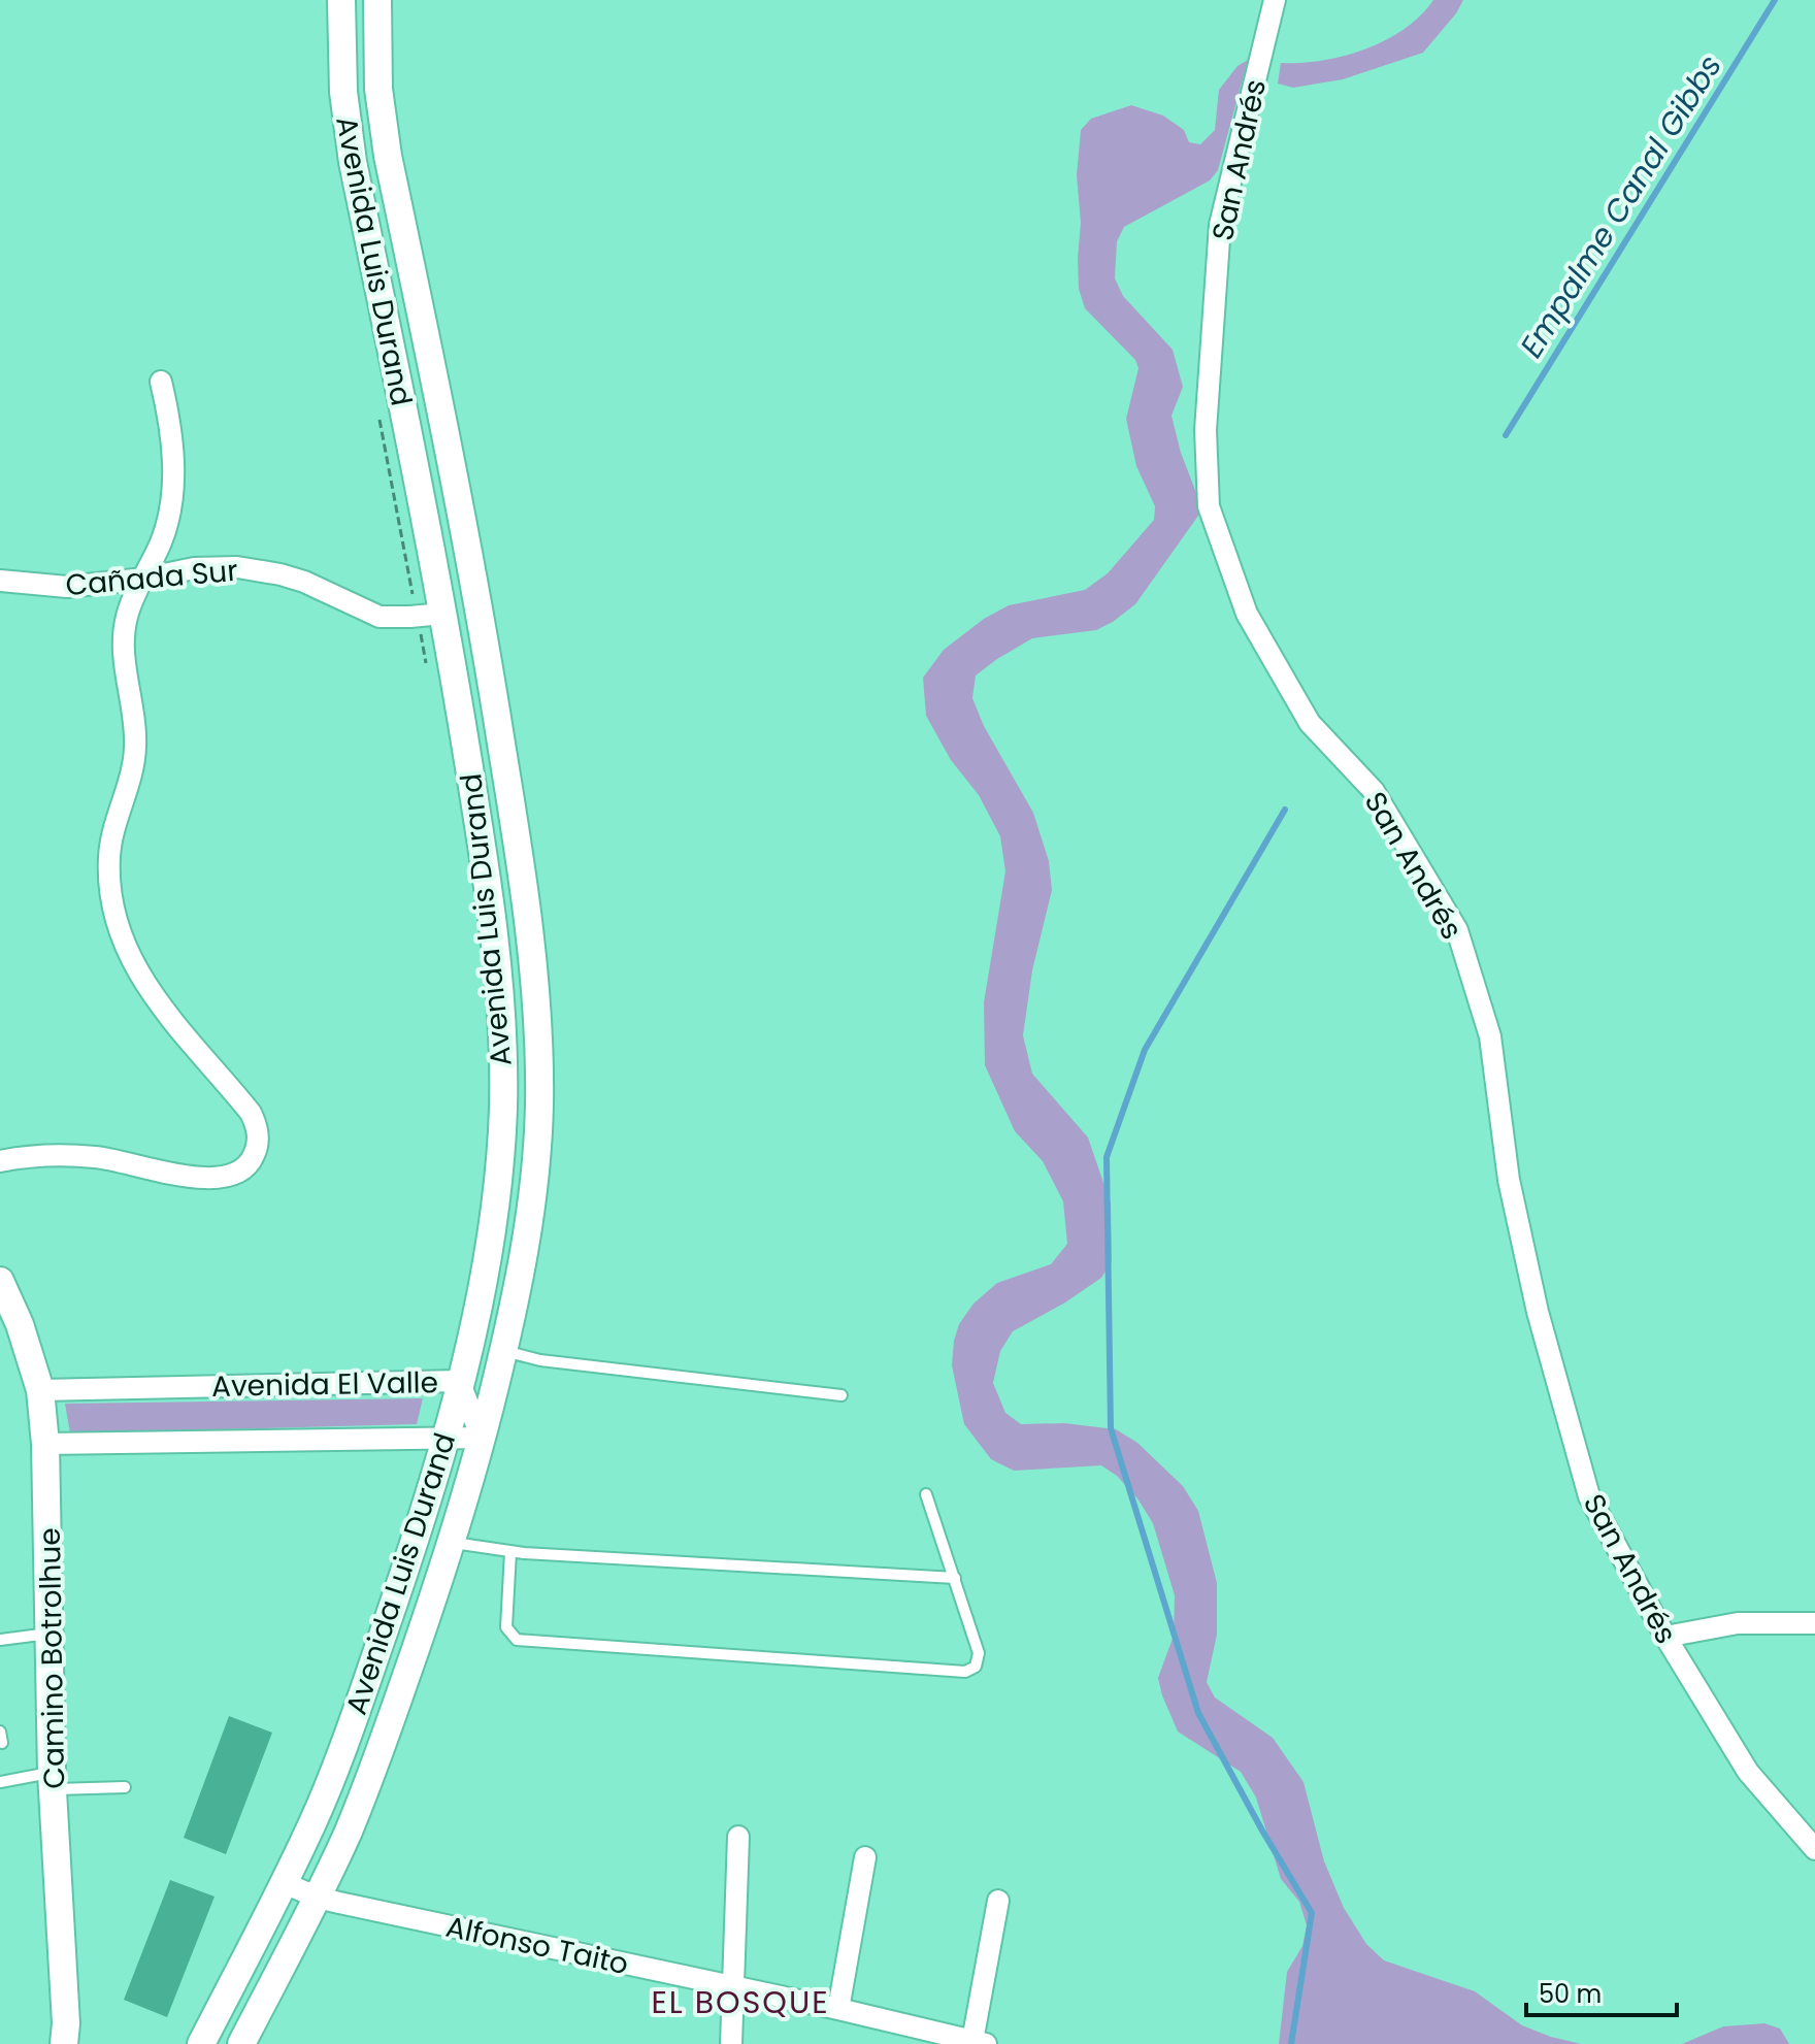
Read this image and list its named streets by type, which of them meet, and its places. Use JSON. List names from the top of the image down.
{
  "streets": {
    "street": [
      "San Andrés",
      "Avenida Luis Durand",
      "Cañada Sur",
      "Avenida El Valle",
      "Camino Botrolhue",
      "Alfonso Taito"
    ]
  },
  "crossings": [
    ["Avenida Luis Durand", "Cañada Sur"],
    ["Avenida Luis Durand", "Avenida El Valle"],
    ["Avenida Luis Durand", "Alfonso Taito"],
    ["Avenida El Valle", "Camino Botrolhue"]
  ],
  "districts": ["EL BOSQUE"],
  "water": ["Empalme Canal Gibbs"],
  "scale_bar": "50 m"
}
